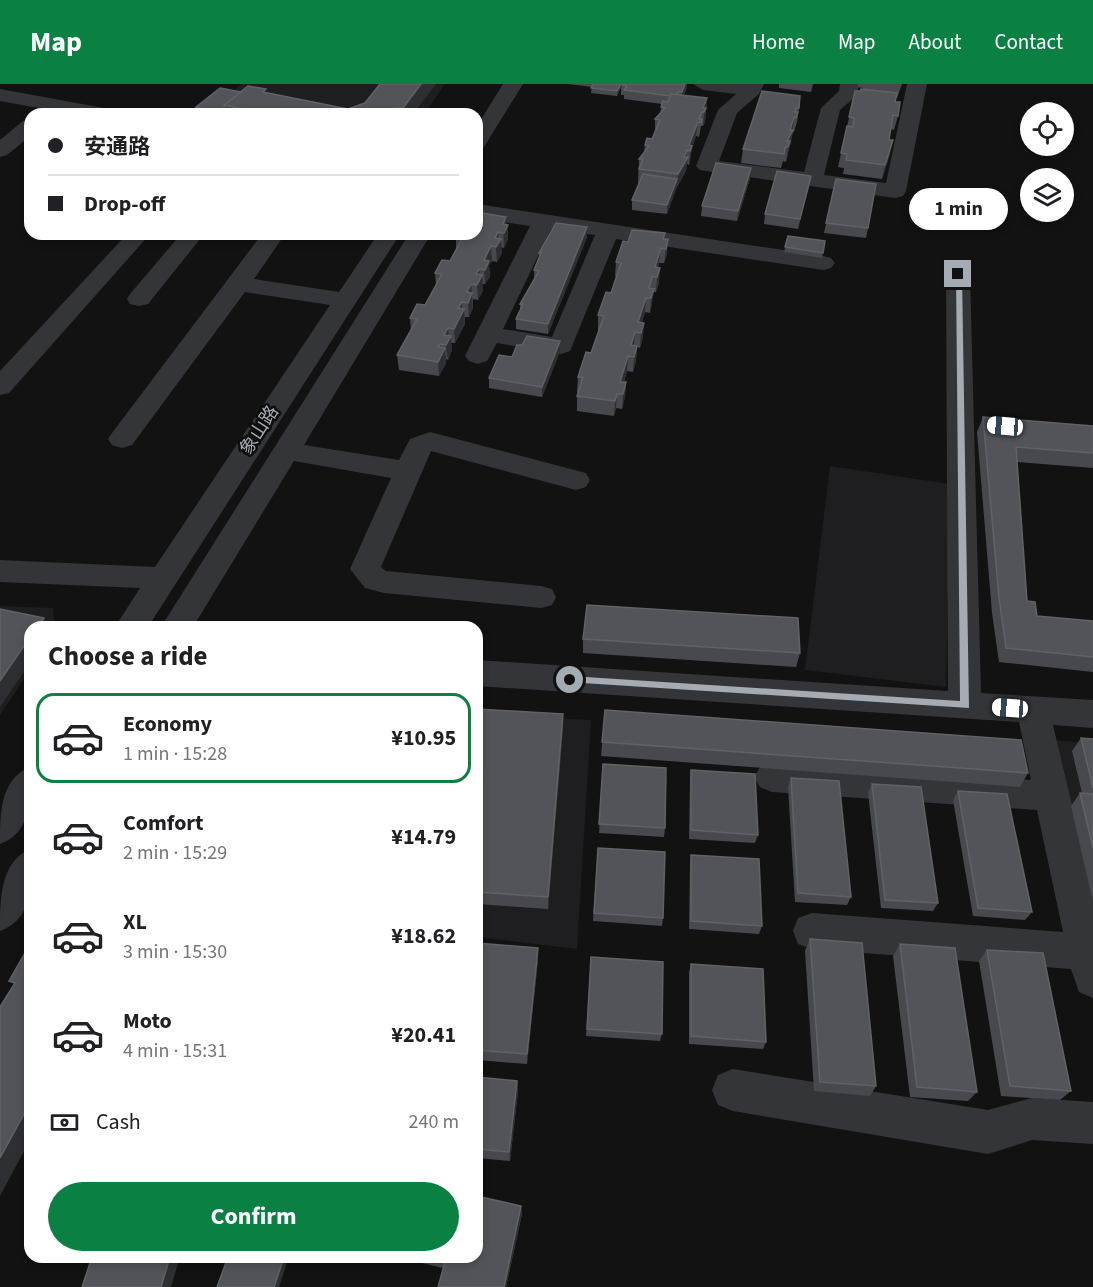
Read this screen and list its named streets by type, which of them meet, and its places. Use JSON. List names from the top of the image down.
{
  "streets": {
    "street": ["象山路"]
  },
  "page": {
    "header": "Map",
    "nav": [
      "Home",
      "Map",
      "About",
      "Contact"
    ],
    "banner": ["安通路", "Drop-off"],
    "bubble": "1 min",
    "heading": "Choose a ride",
    "list": [
      {
        "name": "Economy",
        "note": "1 min · 15:28",
        "value": "¥10.95"
      },
      {
        "name": "Comfort",
        "note": "2 min · 15:29",
        "value": "¥14.79"
      },
      {
        "name": "XL",
        "note": "3 min · 15:30",
        "value": "¥18.62"
      },
      {
        "name": "Moto",
        "note": "4 min · 15:31",
        "value": "¥20.41"
      }
    ],
    "pay": ["Cash", "240 m"],
    "buttons": "Confirm"
  }
}
